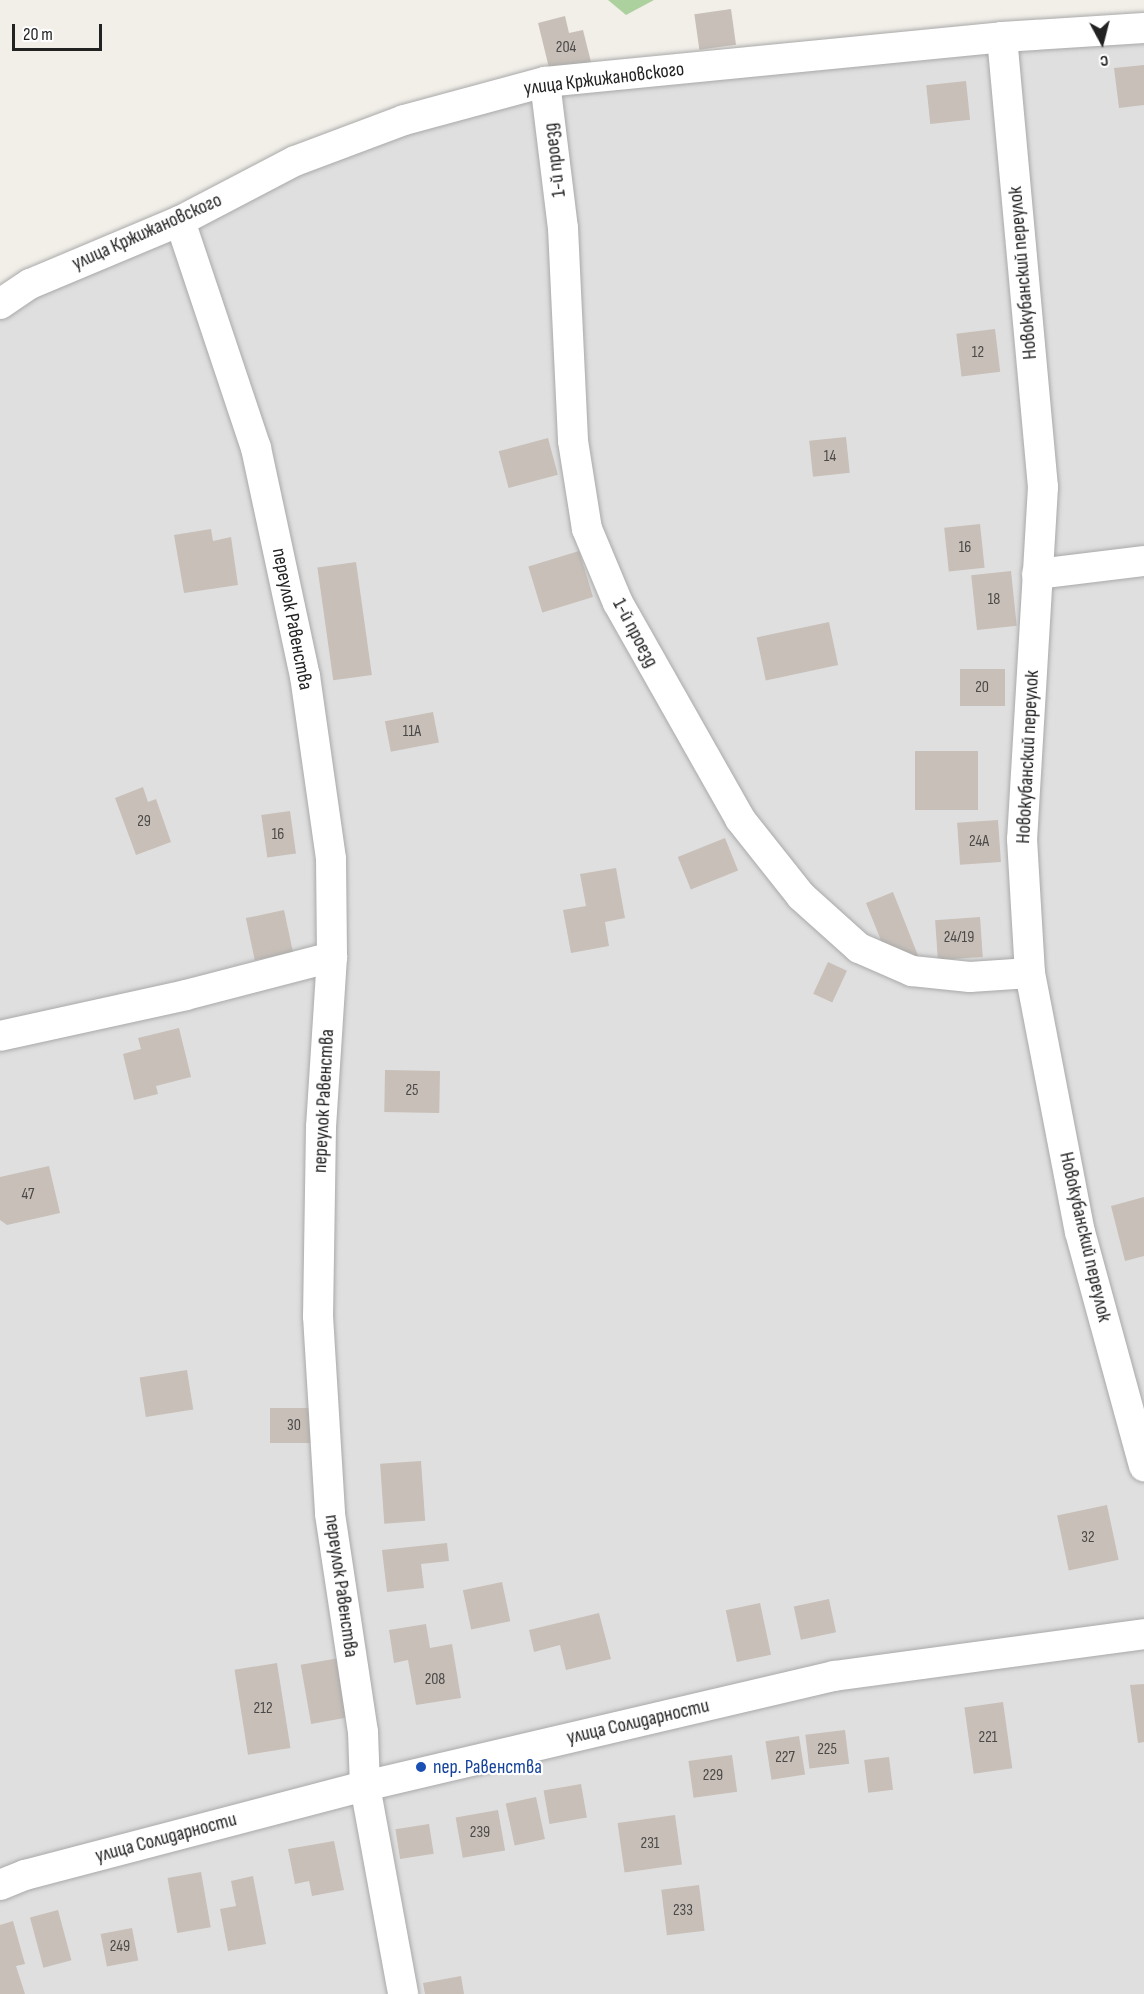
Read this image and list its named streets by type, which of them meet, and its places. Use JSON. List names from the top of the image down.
{
  "streets": {
    "street": [
      "улица Кржижановского",
      "1-й проезд",
      "Новокубанский переулок",
      "переулок Равенства",
      "улица Солидарности"
    ]
  },
  "crossings": [
    ["улица Кржижановского", "1-й проезд"],
    ["улица Кржижановского", "Новокубанский переулок"],
    ["улица Кржижановского", "переулок Равенства"],
    ["1-й проезд", "Новокубанский переулок"],
    ["переулок Равенства", "улица Солидарности"]
  ],
  "places": ["пер. Равенства"],
  "house_numbers": [
    "204",
    "12",
    "14",
    "16",
    "18",
    "20",
    "11А",
    "29",
    "16",
    "24А",
    "24/19",
    "25",
    "47",
    "30",
    "32",
    "208",
    "212",
    "221",
    "225",
    "227",
    "229",
    "239",
    "231",
    "233",
    "249"
  ],
  "scale_bar": "20 m",
  "north": "bottom"
}
